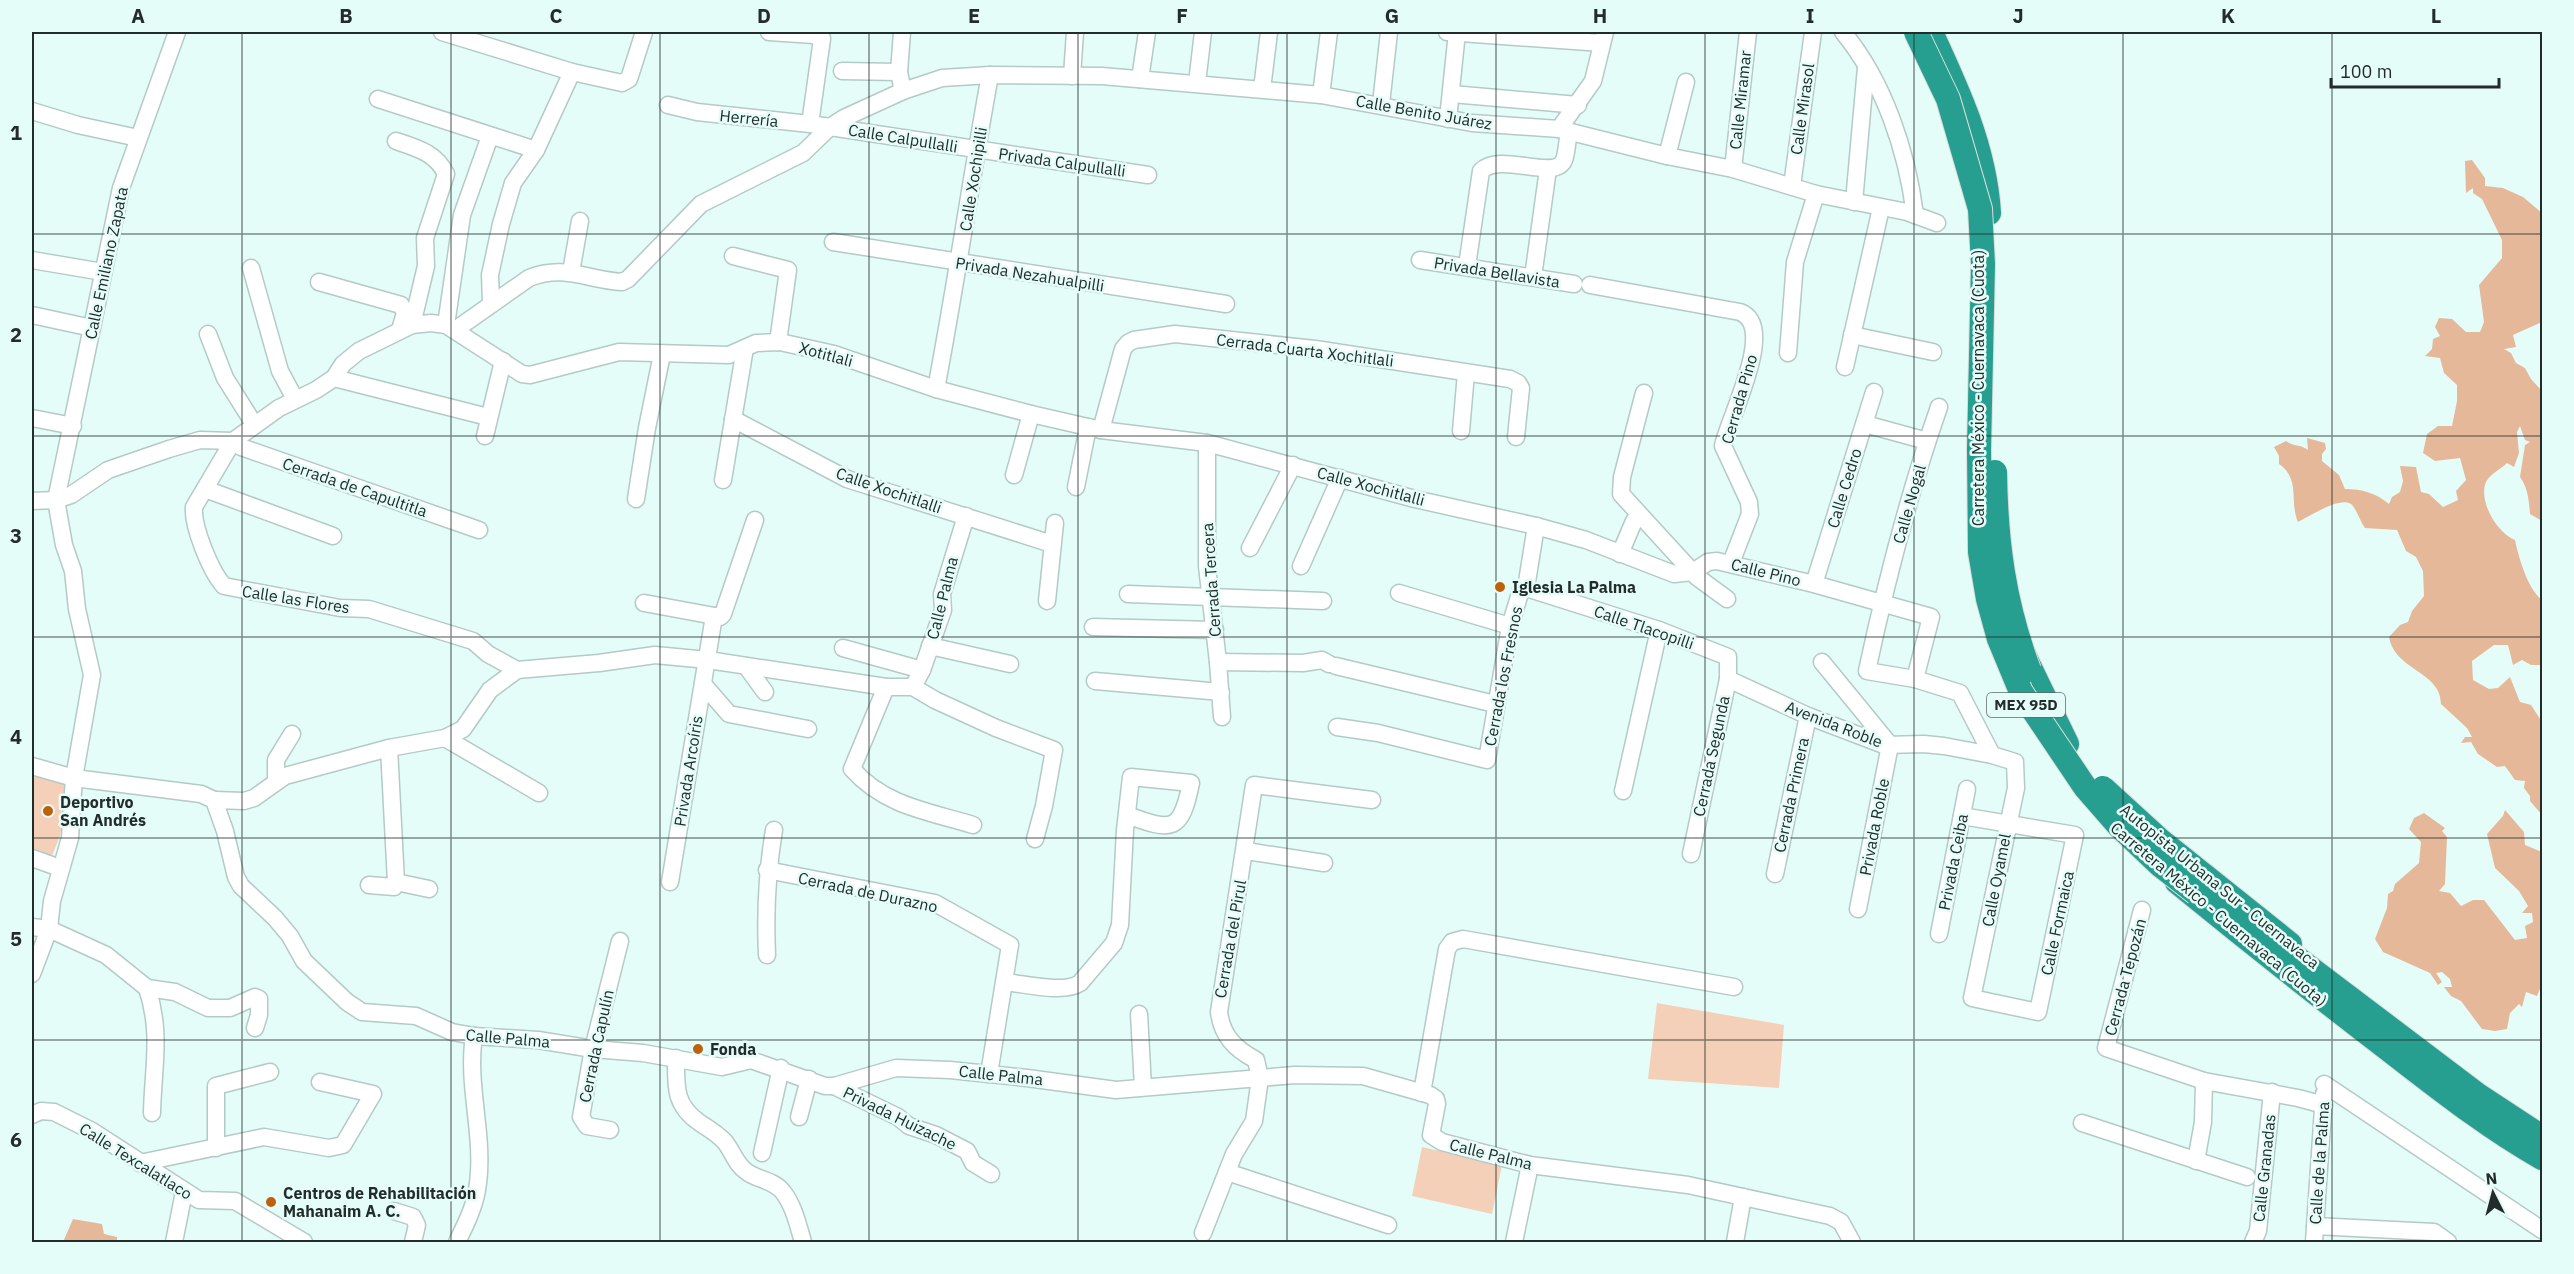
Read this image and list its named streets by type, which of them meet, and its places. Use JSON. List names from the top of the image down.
{
  "streets": {
    "highway": ["Carretera México - Cuernavaca (Cuota)", "MEX 95D", "Autopista Urbana Sur - Cuernavaca"],
    "street": [
      "Calle Miramar",
      "Calle Mirasol",
      "Calle Benito Juárez",
      "Herrería",
      "Calle Calpullalli",
      "Privada Calpullalli",
      "Calle Xochipilli",
      "Calle Emiliano Zapata",
      "Privada Bellavista",
      "Privada Nezahualpilli",
      "Cerrada Cuarta Xochitlali",
      "Xotitlali",
      "Cerrada Pino",
      "Calle Xochitlalli",
      "Cerrada de Capultitla",
      "Calle Cedro",
      "Calle Nogal",
      "Calle Pino",
      "Cerrada Tercera",
      "Calle Palma",
      "Calle las Flores",
      "Calle Tlacopilli",
      "Cerrada los Fresnos",
      "Avenida Roble",
      "Cerrada Segunda",
      "Privada Arcoíris",
      "Cerrada Primera",
      "Privada Roble",
      "Privada Ceiba",
      "Calle Oyamel",
      "Cerrada de Durazno",
      "Calle Formaica",
      "Cerrada del Pirul",
      "Cerrada Tepozán",
      "Cerrada Capulín",
      "Privada Huizache",
      "Calle Texcalatlaco",
      "Calle de la Palma",
      "Calle Granadas"
    ]
  },
  "crossings": [
    ["Calle Miramar", "Calle Benito Juárez"],
    ["Calle Mirasol", "Calle Benito Juárez"],
    ["Calle Benito Juárez", "Herrería"],
    ["Calle Benito Juárez", "Calle Calpullalli"],
    ["Calle Benito Juárez", "Calle Xochipilli"],
    ["Herrería", "Calle Calpullalli"],
    ["Calle Calpullalli", "Privada Calpullalli"],
    ["Calle Calpullalli", "Calle Xochipilli"],
    ["Privada Calpullalli", "Calle Xochipilli"],
    ["Calle Xochipilli", "Privada Nezahualpilli"],
    ["Calle Xochipilli", "Xotitlali"],
    ["Privada Bellavista", "Cerrada Pino"],
    ["Cerrada Cuarta Xochitlali", "Xotitlali"],
    ["Xotitlali", "Calle Xochitlalli"],
    ["Xotitlali", "Cerrada Tercera"],
    ["Carretera México - Cuernavaca (Cuota)", "Autopista Urbana Sur - Cuernavaca"],
    ["Cerrada Pino", "Calle Pino"],
    ["Calle Xochitlalli", "Calle Pino"],
    ["Calle Xochitlalli", "Cerrada Tercera"],
    ["Calle Xochitlalli", "Calle Palma"],
    ["Calle Xochitlalli", "Cerrada los Fresnos"],
    ["Cerrada de Capultitla", "Calle las Flores"],
    ["Calle Cedro", "Calle Pino"],
    ["Calle Nogal", "Calle Pino"],
    ["Calle Pino", "Cerrada los Fresnos"],
    ["Calle Palma", "Cerrada de Durazno"],
    ["Calle Palma", "Cerrada del Pirul"],
    ["Calle Palma", "Cerrada Capulín"],
    ["Calle Palma", "Privada Huizache"],
    ["Calle Tlacopilli", "Cerrada los Fresnos"],
    ["Calle Tlacopilli", "Cerrada Segunda"],
    ["Avenida Roble", "Cerrada Segunda"],
    ["Avenida Roble", "Cerrada Primera"],
    ["Avenida Roble", "Privada Roble"],
    ["Avenida Roble", "Calle Oyamel"],
    ["Calle Oyamel", "Calle Formaica"],
    ["Cerrada Tepozán", "Calle de la Palma"],
    ["Cerrada Tepozán", "Calle Granadas"]
  ],
  "places": [
    "Iglesia La Palma",
    "Deportivo San Andrés",
    "Fonda",
    "Centros de Rehabilitación Mahanaim A. C."
  ],
  "scale_bar": "100 m",
  "north": "top",
  "grid": {
    "columns": [
      "A",
      "B",
      "C",
      "D",
      "E",
      "F",
      "G",
      "H",
      "I",
      "J",
      "K",
      "L"
    ],
    "rows": [
      "1",
      "2",
      "3",
      "4",
      "5",
      "6"
    ]
  }
}
